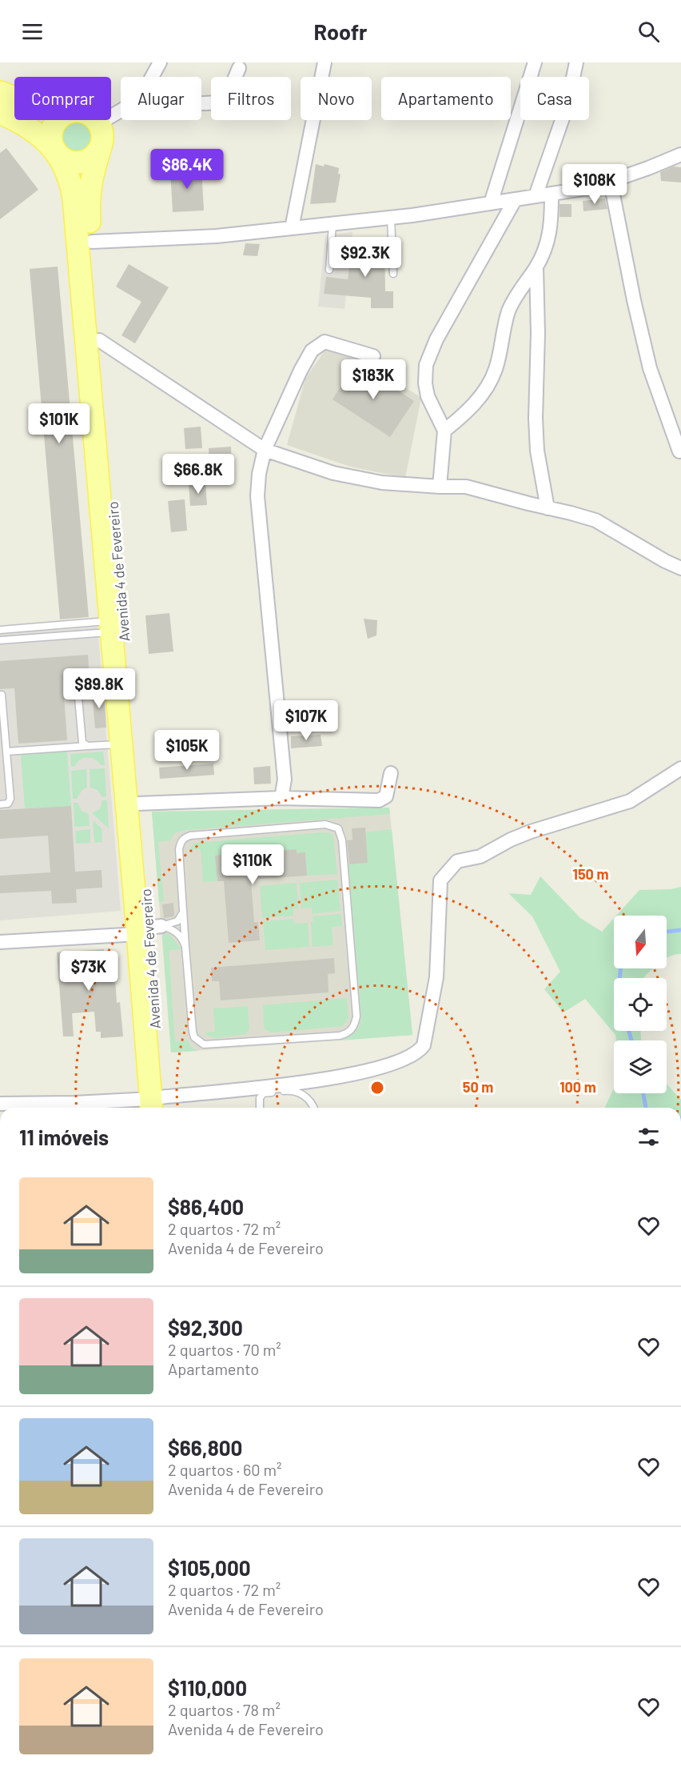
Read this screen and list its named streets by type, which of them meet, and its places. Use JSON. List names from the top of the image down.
{
  "streets": {
    "main road": ["Avenida 4 de Fevereiro"]
  },
  "north": "bottom",
  "page": {
    "header": "Roofr",
    "chip": [
      "Comprar",
      "Alugar",
      "Filtros",
      "Novo",
      "Apartamento",
      "Casa"
    ],
    "price": [
      "$86.4K",
      "$108K",
      "$92.3K",
      "$183K",
      "$101K",
      "$66.8K",
      "$89.8K",
      "$107K",
      "$105K",
      "$110K",
      "$73K"
    ],
    "heading": "11 imóveis",
    "list": [
      {
        "name": "$86,400",
        "note": "2 quartos · 72 m² · Avenida 4 de Fevereiro"
      },
      {
        "name": "$92,300",
        "note": "2 quartos · 70 m² · Apartamento"
      },
      {
        "name": "$66,800",
        "note": "2 quartos · 60 m² · Avenida 4 de Fevereiro"
      },
      {
        "name": "$105,000",
        "note": "2 quartos · 72 m² · Avenida 4 de Fevereiro"
      },
      {
        "name": "$110,000",
        "note": "2 quartos · 78 m² · Avenida 4 de Fevereiro"
      }
    ]
  },
  "rings": ["150 m", "50 m", "100 m"]
}
